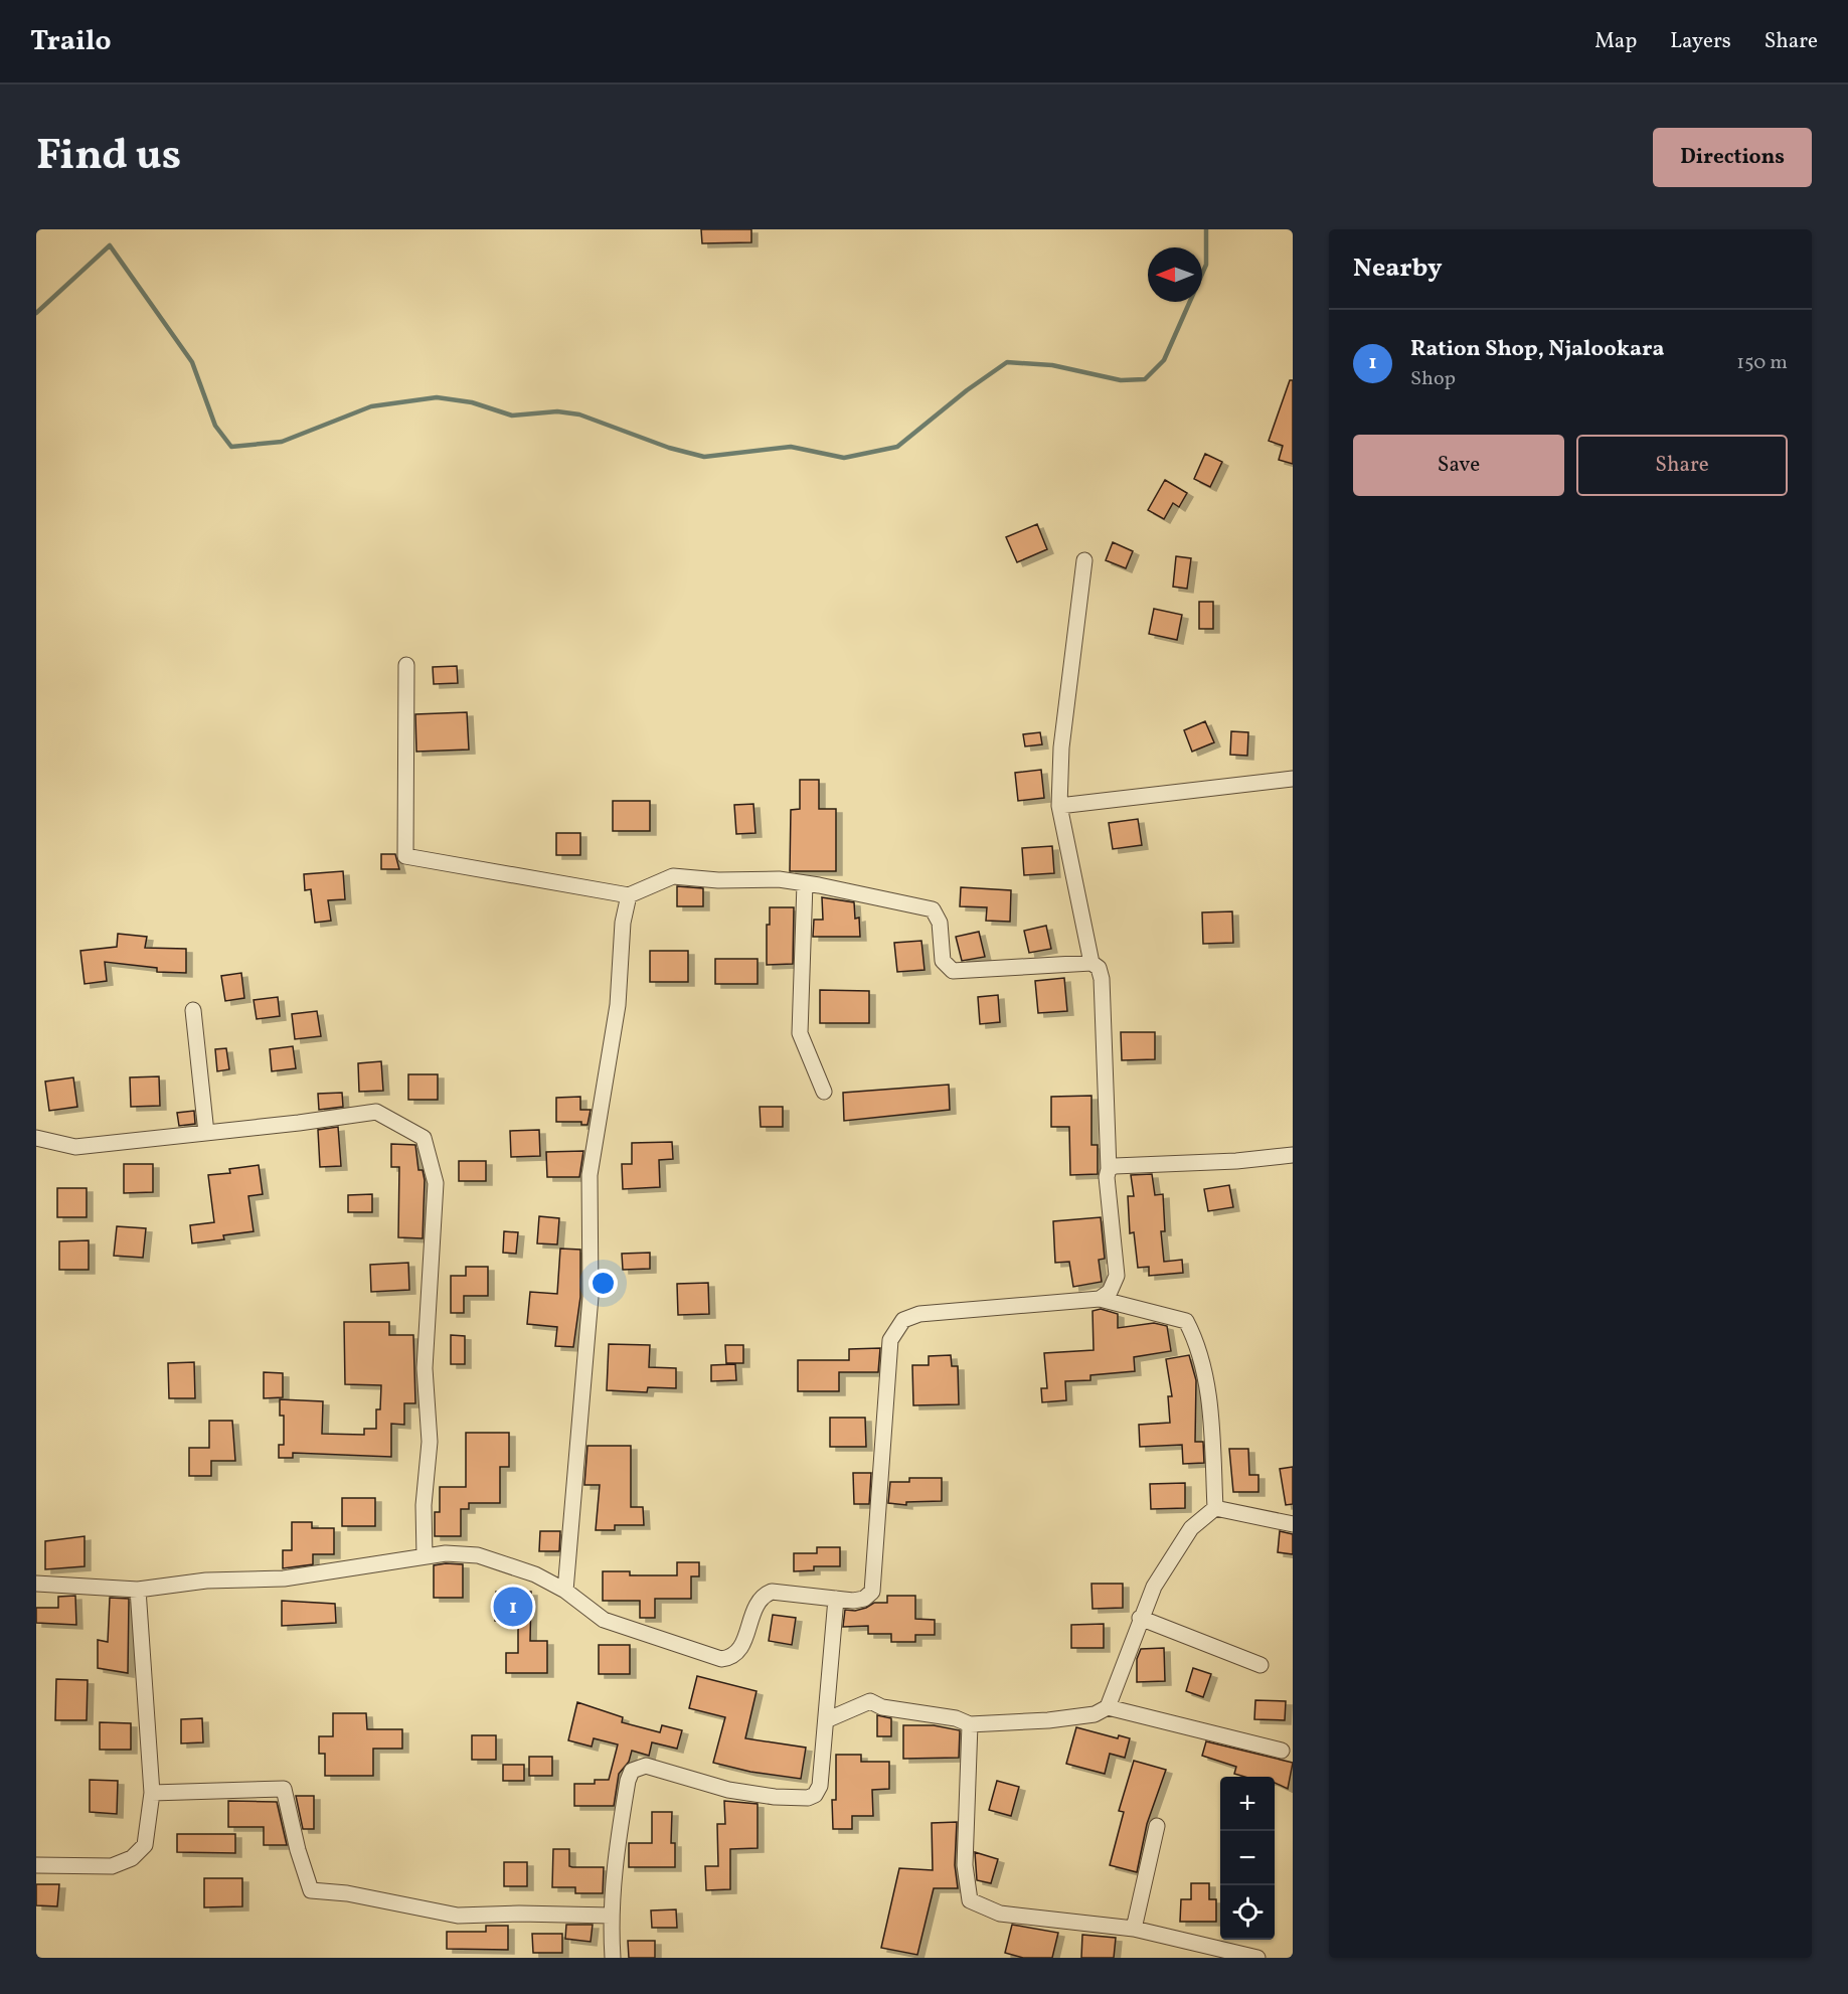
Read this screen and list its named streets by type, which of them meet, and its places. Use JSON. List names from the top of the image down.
{
  "north": "left",
  "page": {
    "header": "Trailo",
    "nav": ["Map", "Layers", "Share"],
    "title": "Find us",
    "buttons": [
      "Directions",
      ["Save", "Share"]
    ],
    "heading": "Nearby",
    "list": [
      {
        "mark": "1",
        "name": "Ration Shop, Njalookara",
        "note": "Shop",
        "value": "150 m"
      }
    ],
    "pins": "1",
    "map_buttons": ["+", "−"]
  }
}
